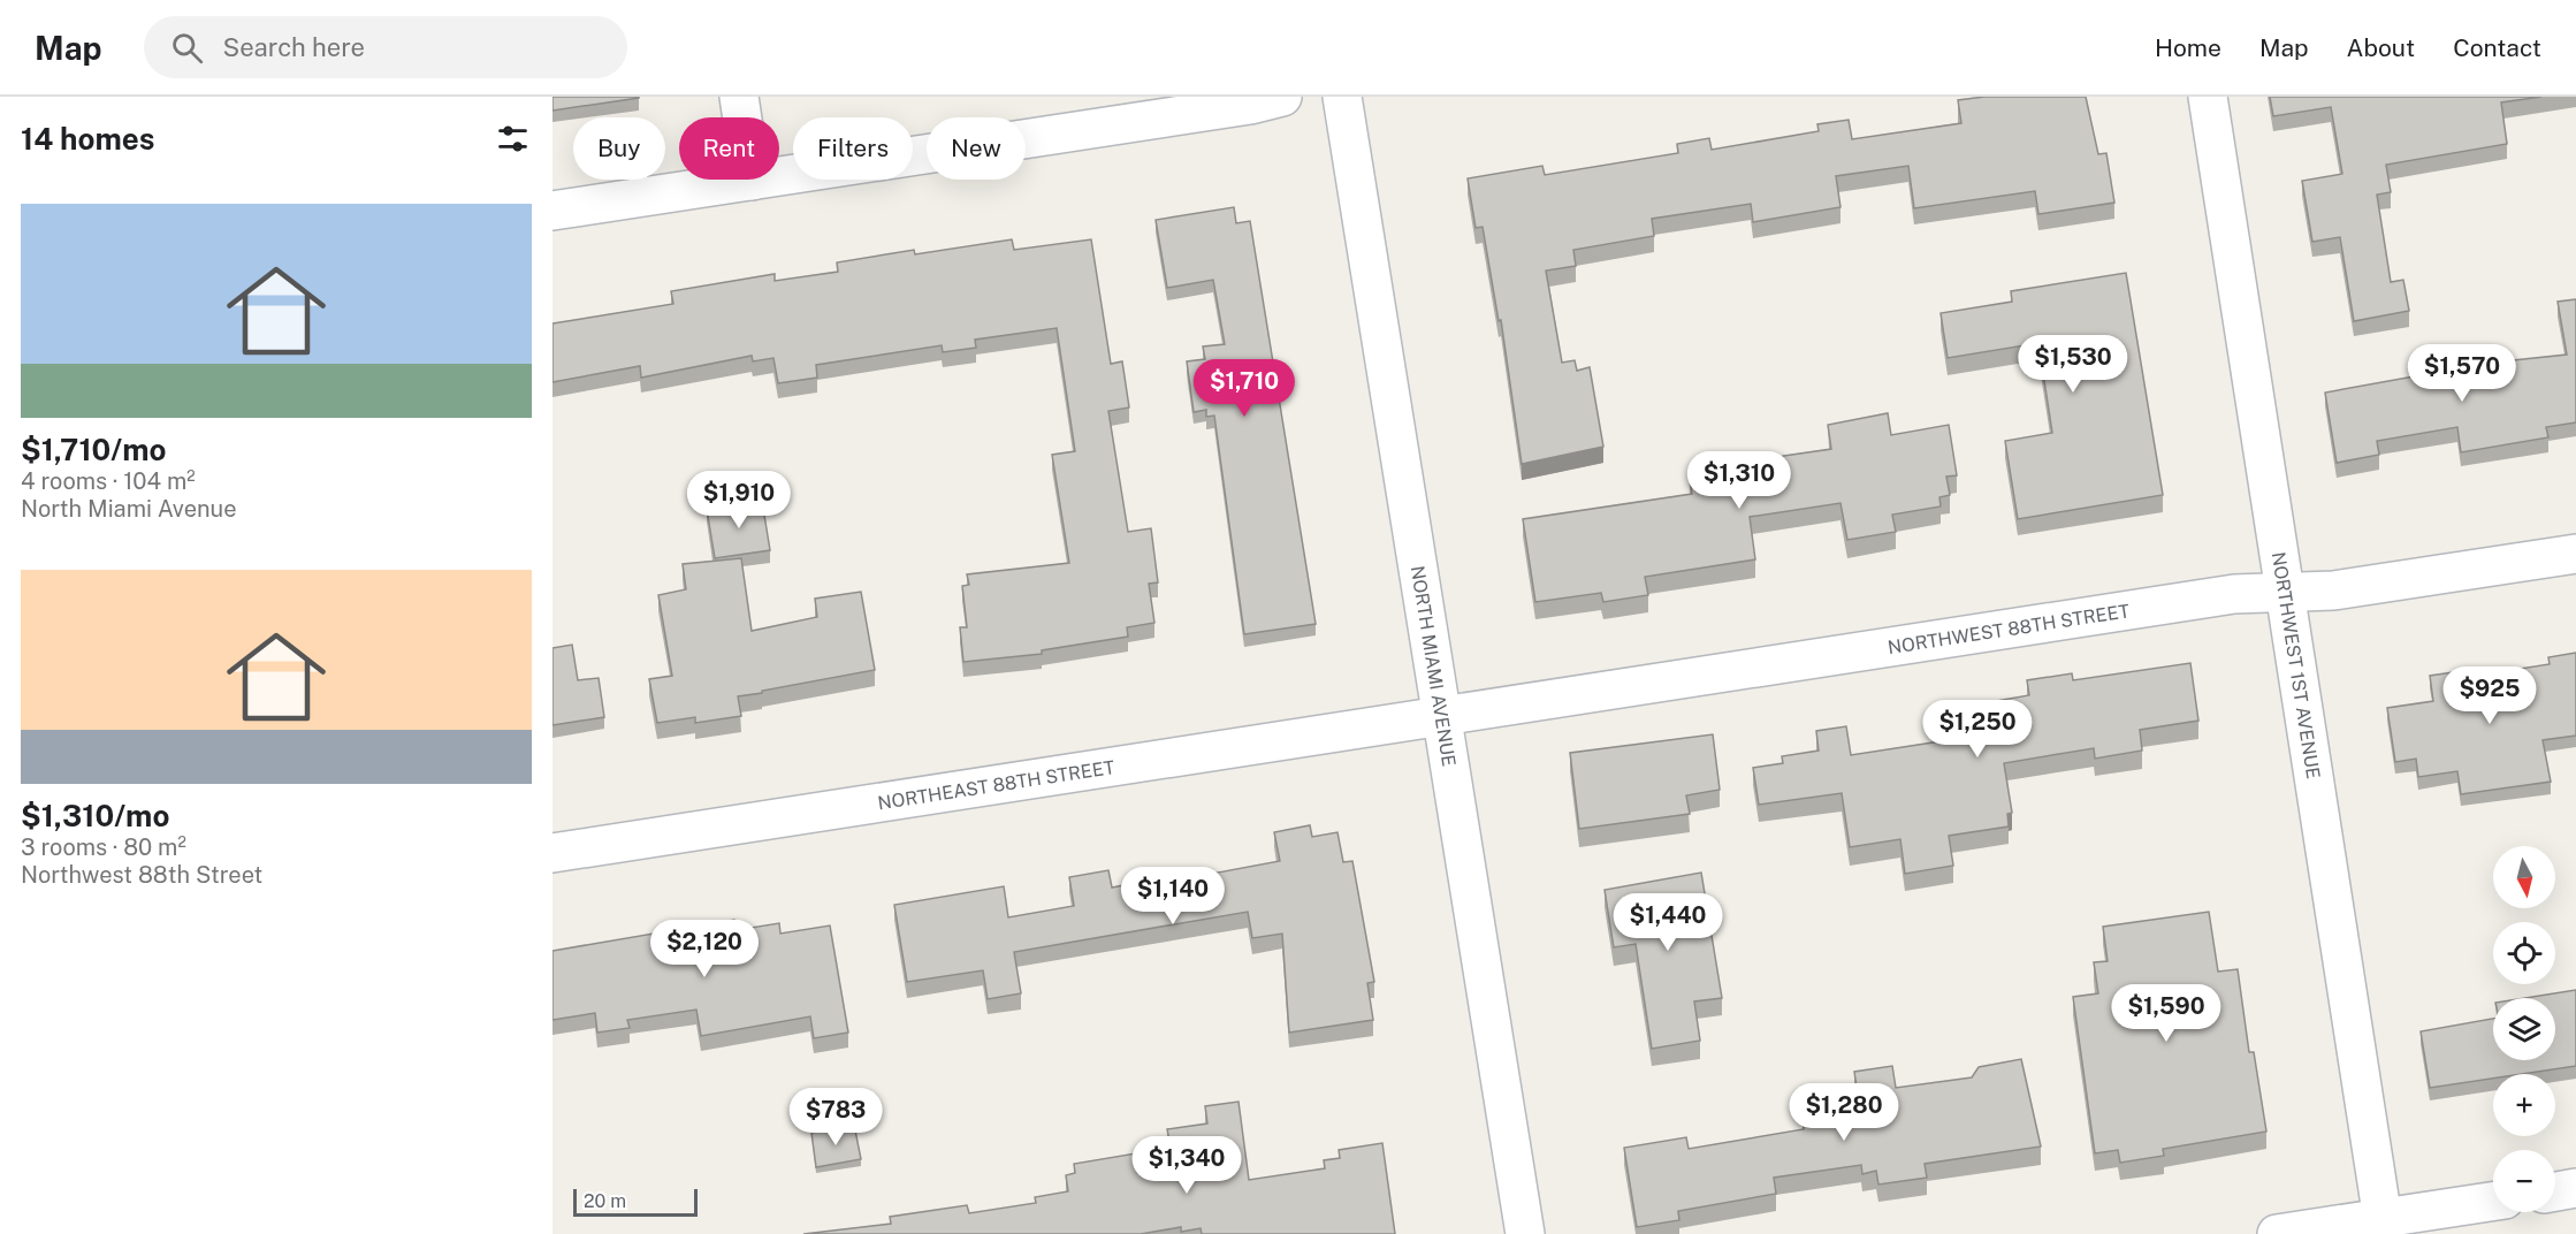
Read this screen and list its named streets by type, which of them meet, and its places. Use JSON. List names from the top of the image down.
{
  "streets": {
    "street": [
      "NORTHWEST 88TH STREET",
      "NORTH MIAMI AVENUE",
      "NORTHWEST 1ST AVENUE",
      "NORTHEAST 88TH STREET"
    ]
  },
  "crossings": [
    ["NORTHWEST 88TH STREET", "NORTH MIAMI AVENUE"],
    ["NORTHWEST 88TH STREET", "NORTHWEST 1ST AVENUE"],
    ["NORTHWEST 88TH STREET", "NORTHEAST 88TH STREET"],
    ["NORTH MIAMI AVENUE", "NORTHEAST 88TH STREET"]
  ],
  "scale_bar": "20 m",
  "north": "bottom",
  "page": {
    "header": "Map",
    "search": "Search here",
    "nav": [
      "Home",
      "Map",
      "About",
      "Contact"
    ],
    "heading": "14 homes",
    "chip": [
      "Buy",
      "Rent",
      "Filters",
      "New"
    ],
    "list": [
      {
        "name": "$1,710/mo",
        "note": "4 rooms · 104 m² · North Miami Avenue"
      },
      {
        "name": "$1,310/mo",
        "note": "3 rooms · 80 m² · Northwest 88th Street"
      }
    ],
    "price": [
      "$1,530",
      "$1,570",
      "$1,710",
      "$1,310",
      "$1,910",
      "$925",
      "$1,250",
      "$1,140",
      "$1,440",
      "$2,120",
      "$1,590",
      "$1,280",
      "$783",
      "$1,340"
    ],
    "map_buttons": ["+", "−"],
    "scale": "20 m"
  }
}
